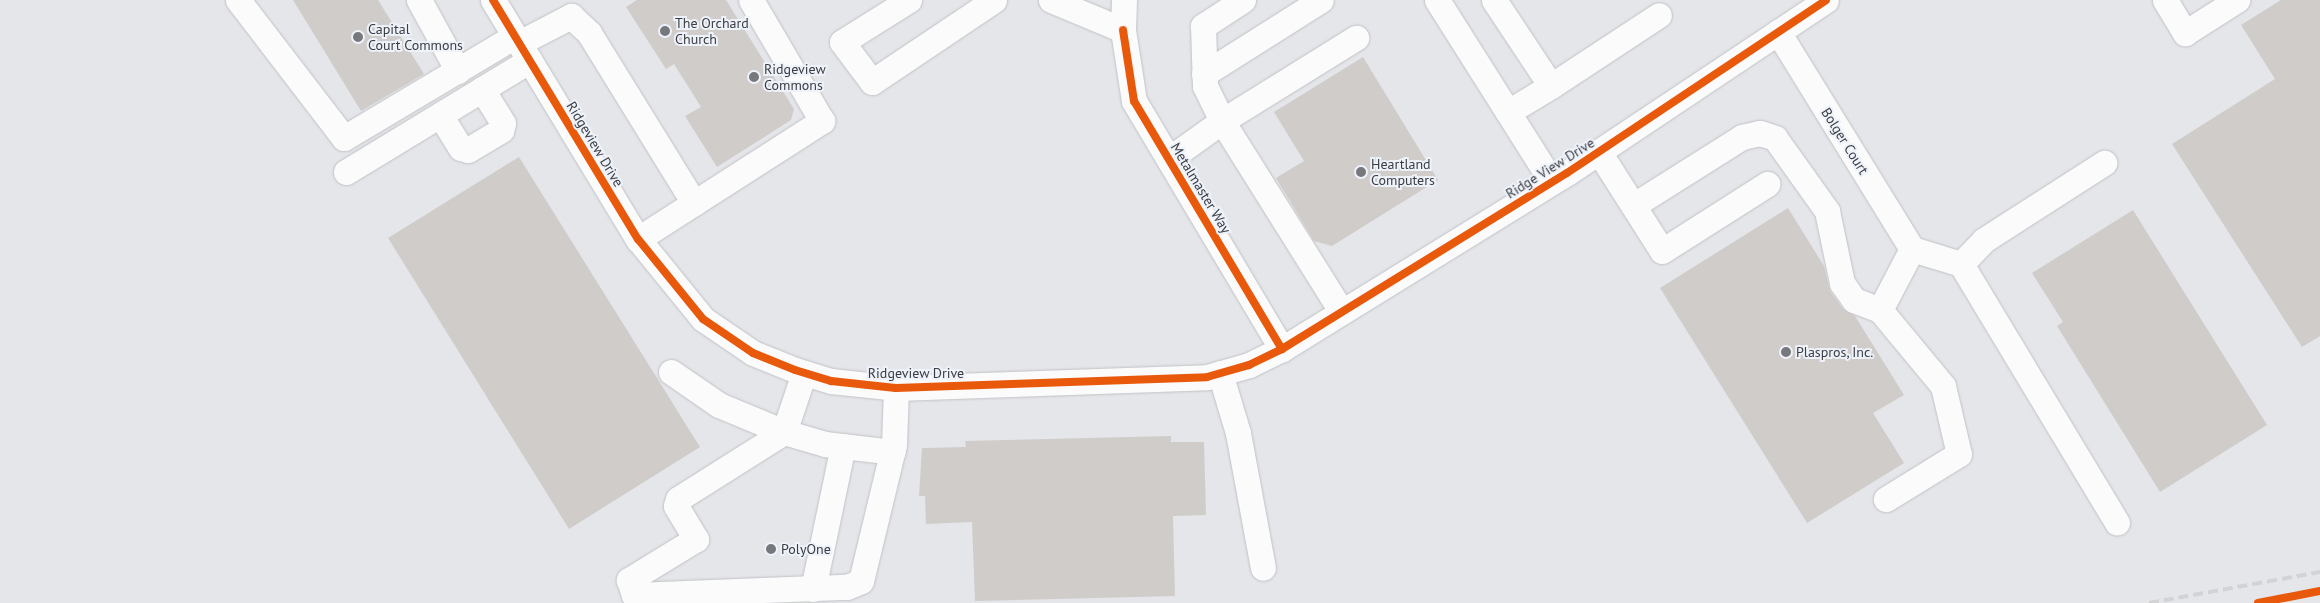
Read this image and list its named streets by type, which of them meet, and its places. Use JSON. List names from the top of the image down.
{
  "streets": {
    "street": [
      "Bolger Court",
      "Ridgeview Drive",
      "Ridge View Drive",
      "Metalmaster Way"
    ]
  },
  "crossings": [
    ["Bolger Court", "Ridge View Drive"],
    ["Ridgeview Drive", "Ridge View Drive"],
    ["Ridgeview Drive", "Metalmaster Way"],
    ["Ridge View Drive", "Metalmaster Way"]
  ],
  "places": [
    "The Orchard Church",
    "Capital Court Commons",
    "Ridgeview Commons",
    "Heartland Computers",
    "Plaspros, Inc.",
    "PolyOne"
  ]
}
